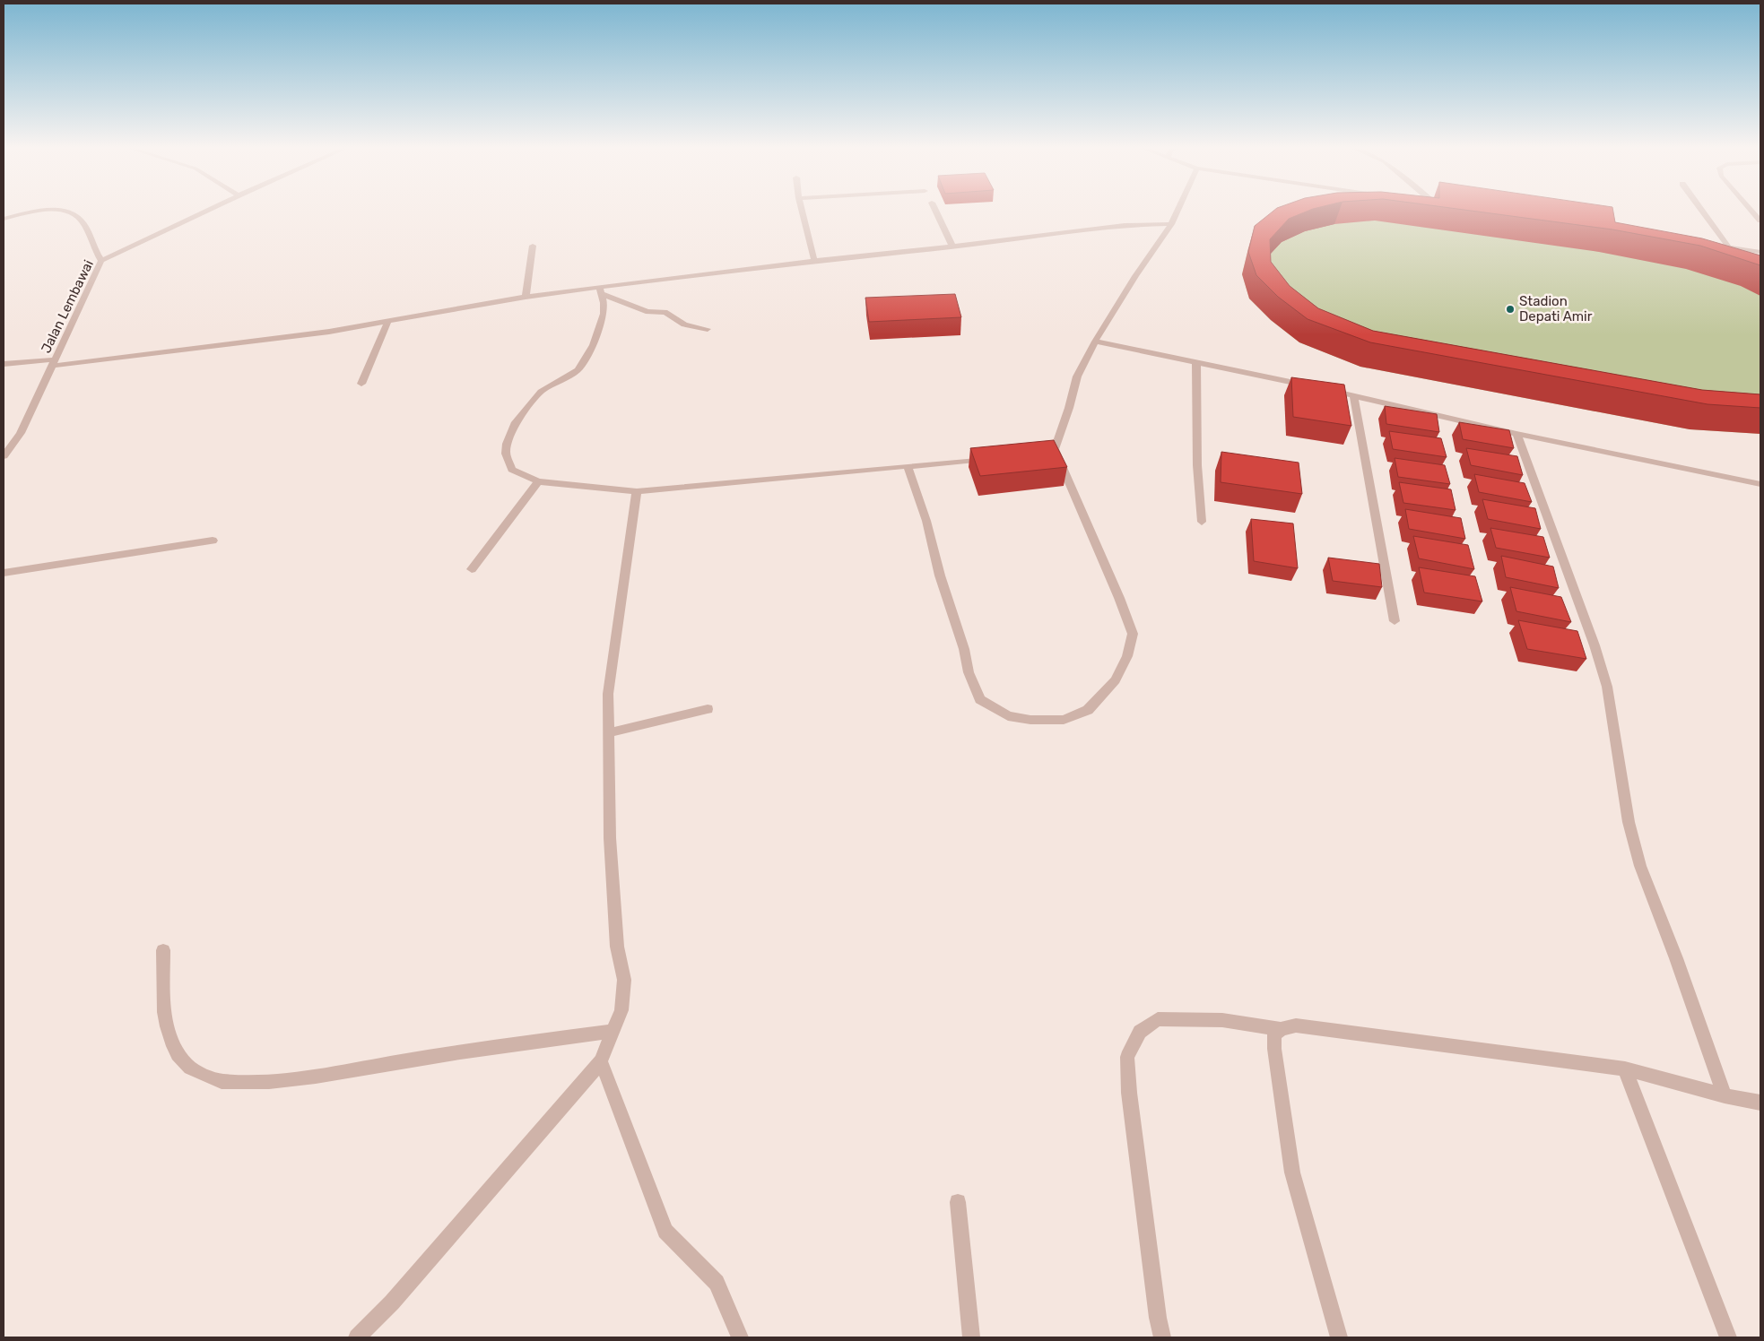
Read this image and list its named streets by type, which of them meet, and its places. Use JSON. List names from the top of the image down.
{
  "streets": {
    "street": ["Jalan Lembawai"]
  },
  "places": ["Stadion Depati Amir"]
}
